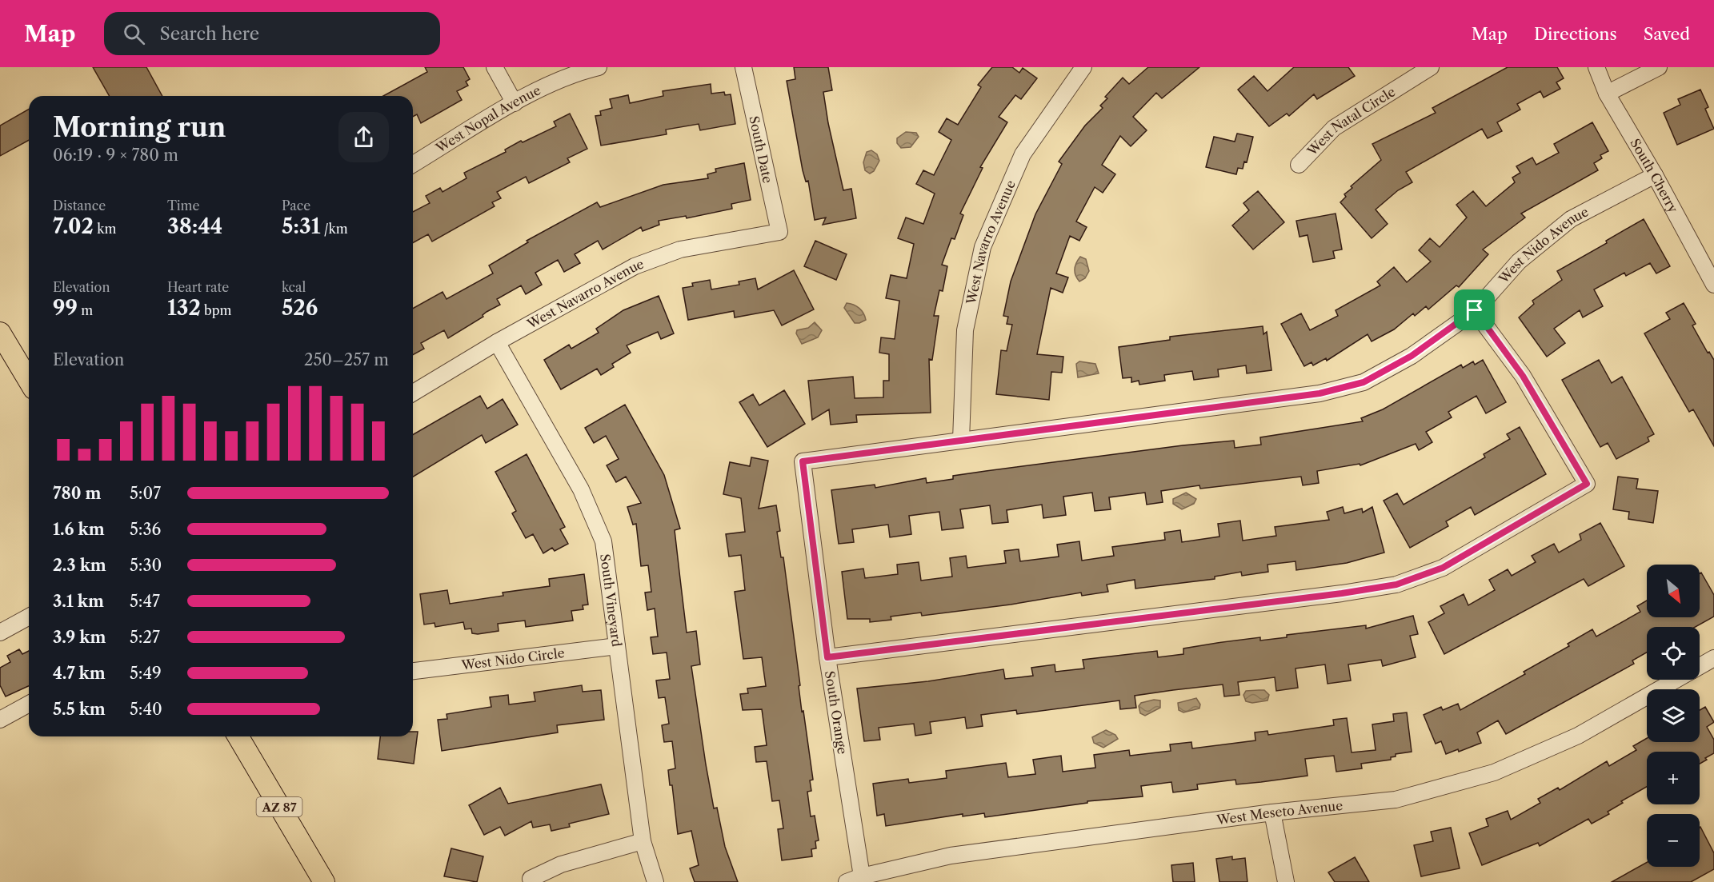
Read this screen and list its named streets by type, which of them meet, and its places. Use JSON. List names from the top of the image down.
{
  "streets": {
    "main road": ["AZ 87"],
    "street": [
      "West Nopal Avenue",
      "West Natal Circle",
      "South Date",
      "South Cherry",
      "West Navarro Avenue",
      "West Nido Avenue",
      "South Vineyard",
      "West Nido Circle",
      "South Orange",
      "West Meseto Avenue"
    ]
  },
  "crossings": [
    ["South Date", "West Navarro Avenue"],
    ["South Cherry", "West Nido Avenue"],
    ["West Navarro Avenue", "West Nido Avenue"],
    ["West Navarro Avenue", "South Vineyard"],
    ["West Nido Avenue", "South Orange"],
    ["South Vineyard", "West Nido Circle"],
    ["South Orange", "West Meseto Avenue"]
  ],
  "north": "bottom right",
  "page": {
    "header": "Map",
    "search": "Search here",
    "nav": ["Map", "Directions", "Saved"],
    "heading": ["Morning run", "06:19 · 9 × 780 m"],
    "stats": [
      ["Distance", "7.02 km"],
      ["Time", "38:44"],
      ["Pace", "5:31 /km"],
      ["Elevation", "99 m"],
      ["Heart rate", "132 bpm"],
      ["kcal", "526"]
    ],
    "chart": ["Elevation", "250–257 m"],
    "list": [
      {
        "name": "780 m",
        "note": "5:07"
      },
      {
        "name": "1.6 km",
        "note": "5:36"
      },
      {
        "name": "2.3 km",
        "note": "5:30"
      },
      {
        "name": "3.1 km",
        "note": "5:47"
      },
      {
        "name": "3.9 km",
        "note": "5:27"
      },
      {
        "name": "4.7 km",
        "note": "5:49"
      },
      {
        "name": "5.5 km",
        "note": "5:40"
      }
    ],
    "map_buttons": ["+", "−"]
  }
}
